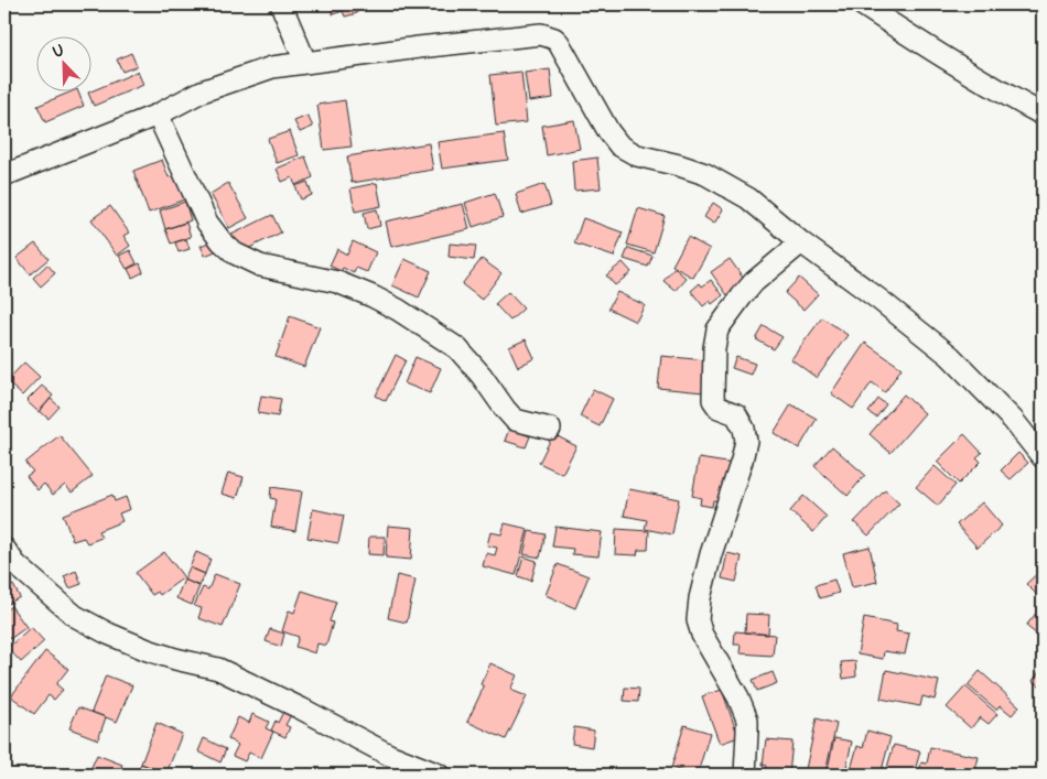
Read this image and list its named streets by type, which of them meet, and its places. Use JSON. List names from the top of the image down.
{
  "north": "top left"
}
